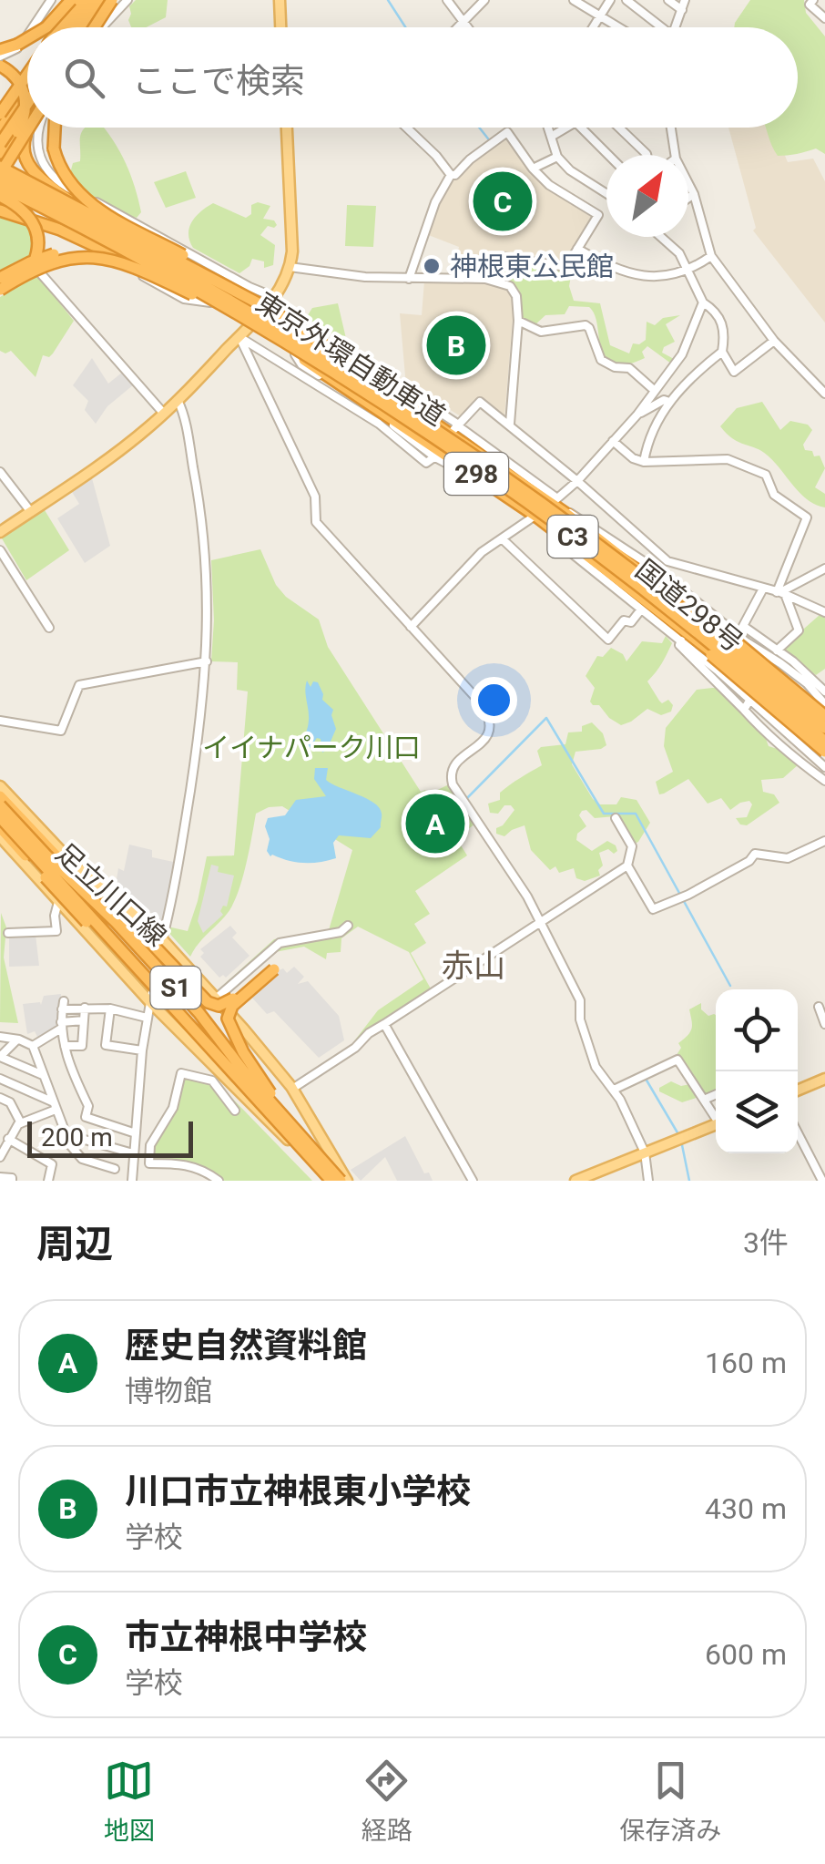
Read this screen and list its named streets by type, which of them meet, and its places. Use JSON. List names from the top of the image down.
{
  "streets": {
    "highway": [
      "東京外環自動車道",
      "298",
      "C3",
      "国道298号",
      "S1"
    ],
    "main road": ["足立川口線"]
  },
  "crossings": [
    ["東京外環自動車道", "298"],
    ["東京外環自動車道", "国道298号"],
    ["298", "国道298号"],
    ["足立川口線", "S1"]
  ],
  "districts": ["赤山"],
  "parks": ["イイナパーク川口"],
  "places": ["神根東公民館"],
  "scale_bar": "200 m",
  "north": "top right",
  "page": {
    "search": "ここで検索",
    "pins": ["C", "B", "A"],
    "scale": "200 m",
    "heading": ["周辺", "3件"],
    "list": [
      {
        "mark": "A",
        "name": "歴史自然資料館",
        "note": "博物館",
        "value": "160 m"
      },
      {
        "mark": "B",
        "name": "川口市立神根東小学校",
        "note": "学校",
        "value": "430 m"
      },
      {
        "mark": "C",
        "name": "市立神根中学校",
        "note": "学校",
        "value": "600 m"
      }
    ],
    "nav": ["地図", "経路", "保存済み"]
  }
}
